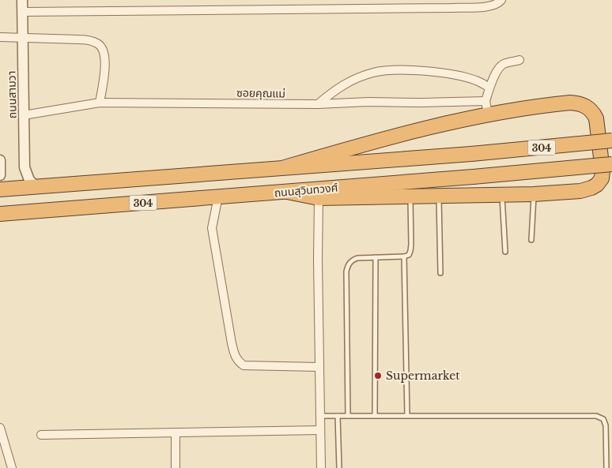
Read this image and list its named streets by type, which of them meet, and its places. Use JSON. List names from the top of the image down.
{
  "streets": {
    "highway": ["304", "ถนนสุวินทวงศ์"],
    "street": ["ซอยคุณแม่", "ถนนสามวา"]
  },
  "crossings": [
    ["ซอยคุณแม่", "ถนนสามวา"],
    ["ถนนสามวา", "304"]
  ],
  "places": ["Supermarket"]
}
